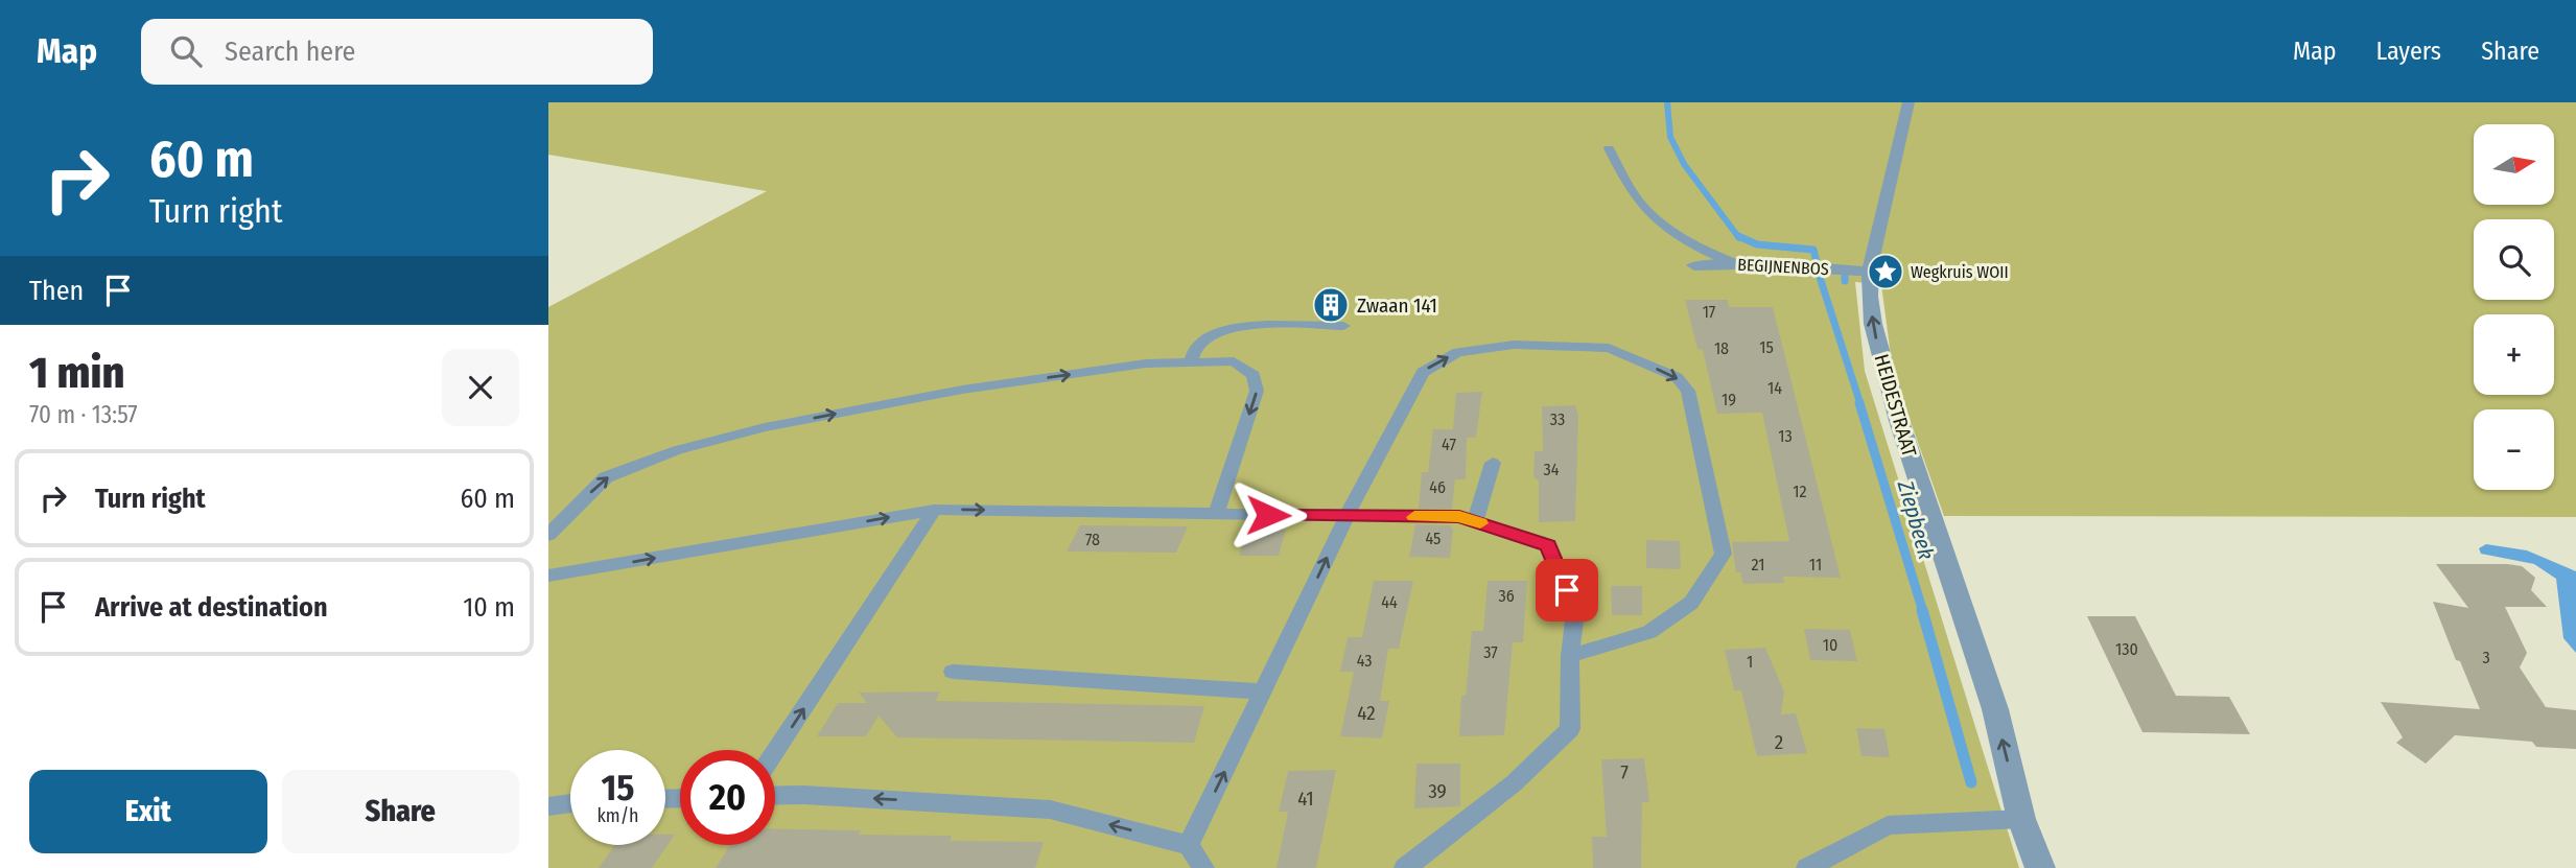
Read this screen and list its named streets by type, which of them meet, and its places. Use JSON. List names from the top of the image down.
{
  "streets": {
    "street": ["BEGIJNENBOS", "HEIDESTRAAT"]
  },
  "crossings": [
    ["BEGIJNENBOS", "HEIDESTRAAT"]
  ],
  "one_way": ["HEIDESTRAAT"],
  "water": ["Ziepbeek"],
  "places": {
    "place": ["Wegkruis WOII"],
    "building": ["Zwaan 141"]
  },
  "house_numbers": [
    "17",
    "15",
    "18",
    "14",
    "19",
    "33",
    "13",
    "47",
    "34",
    "46",
    "12",
    "45",
    "78",
    "21",
    "11",
    "36",
    "44",
    "10",
    "130",
    "37",
    "3",
    "43",
    "1",
    "42",
    "2",
    "7",
    "39",
    "41"
  ],
  "north": "right",
  "page": {
    "header": "Map",
    "search": "Search here",
    "nav": ["Map", "Layers", "Share"],
    "turn": ["60 m", "Turn right"],
    "map_buttons": ["+", "−"],
    "then": "Then",
    "heading": ["1 min", "70 m · 13:57"],
    "list": [
      {
        "name": "Turn right",
        "value": "60 m"
      },
      {
        "name": "Arrive at destination",
        "value": "10 m"
      }
    ],
    "speed": "15 km/h",
    "limit": "20",
    "buttons": ["Exit", "Share"]
  }
}
